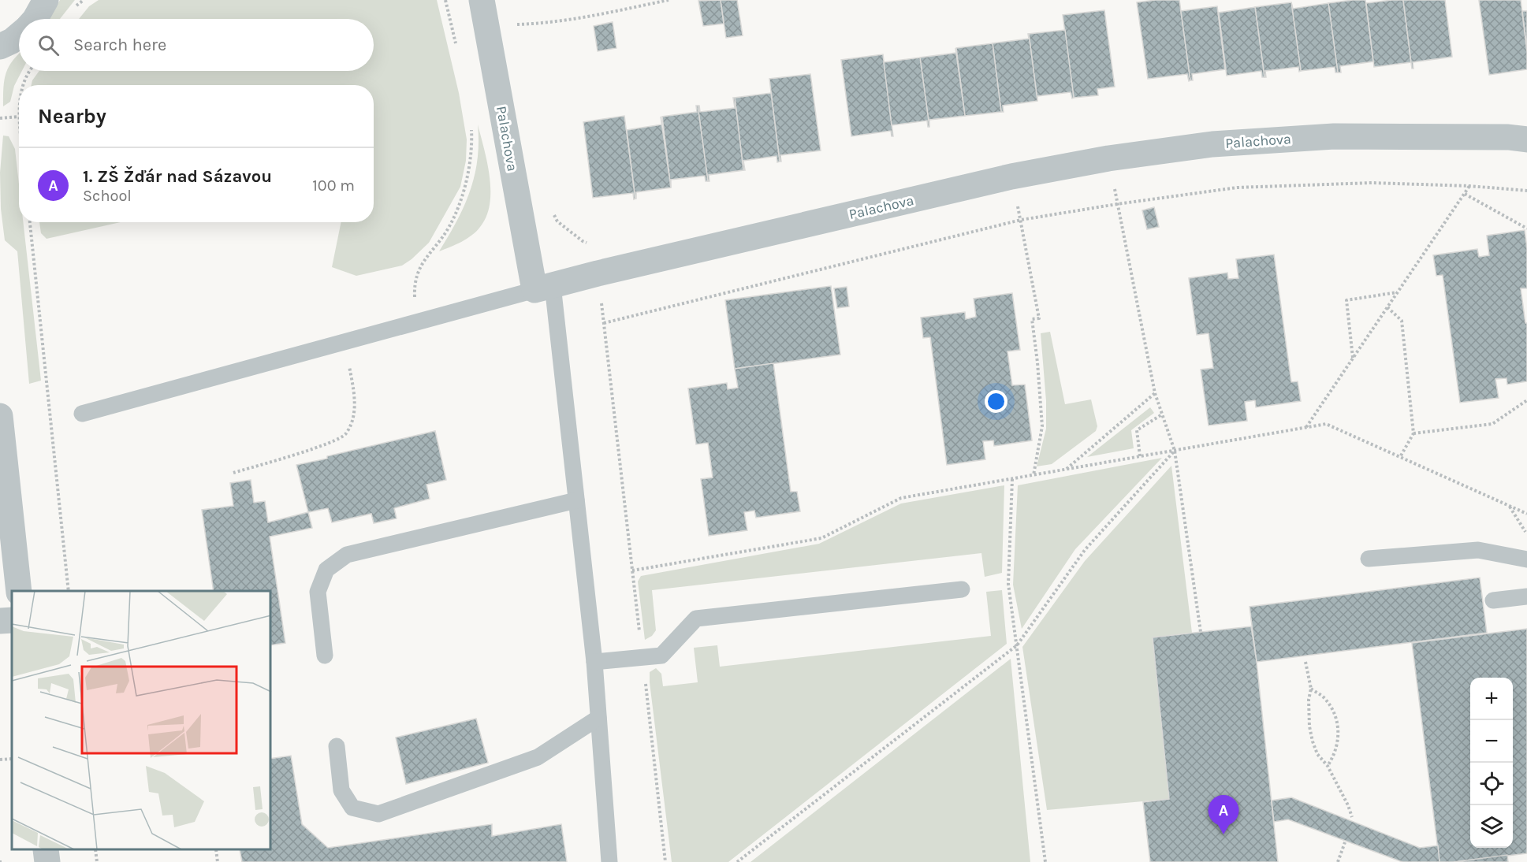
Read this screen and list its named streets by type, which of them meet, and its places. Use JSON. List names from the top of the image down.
{
  "streets": {
    "street": ["Palachova"]
  },
  "page": {
    "search": "Search here",
    "heading": "Nearby",
    "list": [
      {
        "mark": "A",
        "name": "1. ZŠ Žďár nad Sázavou",
        "note": "School",
        "value": "100 m"
      }
    ],
    "map_buttons": ["+", "−"],
    "pins": "A"
  }
}
